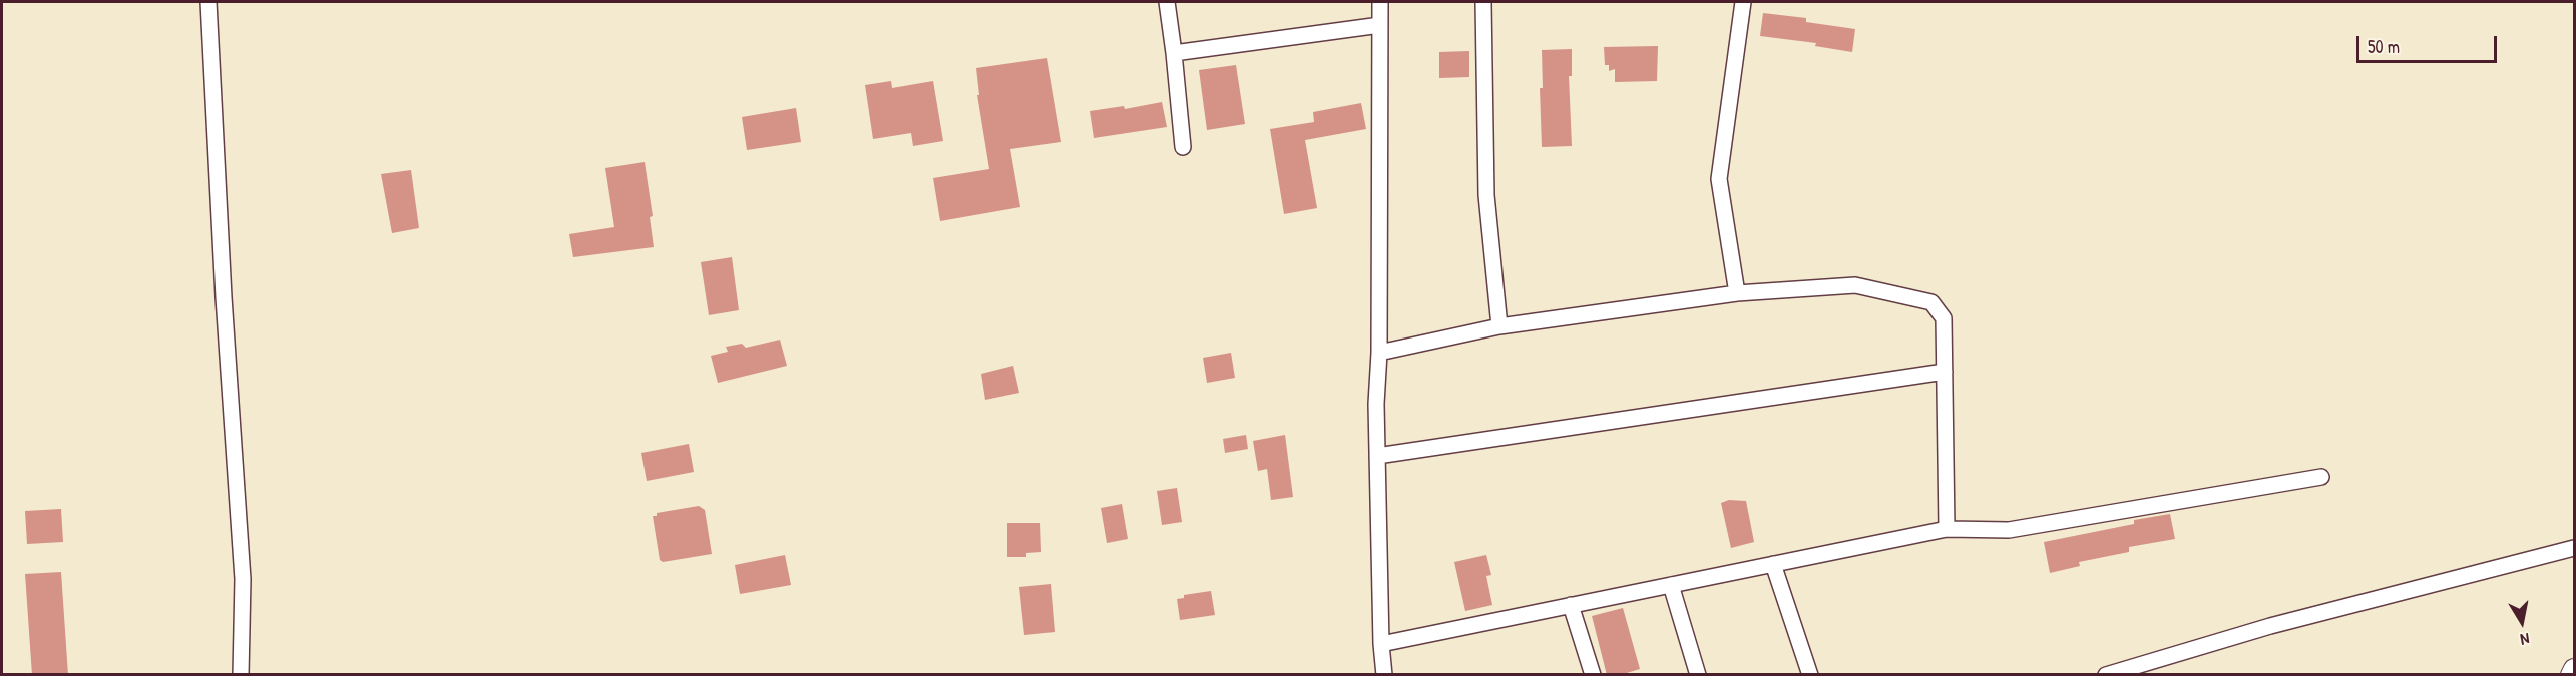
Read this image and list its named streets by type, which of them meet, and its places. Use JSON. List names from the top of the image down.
{
  "scale_bar": "50 m",
  "north": "bottom"
}
